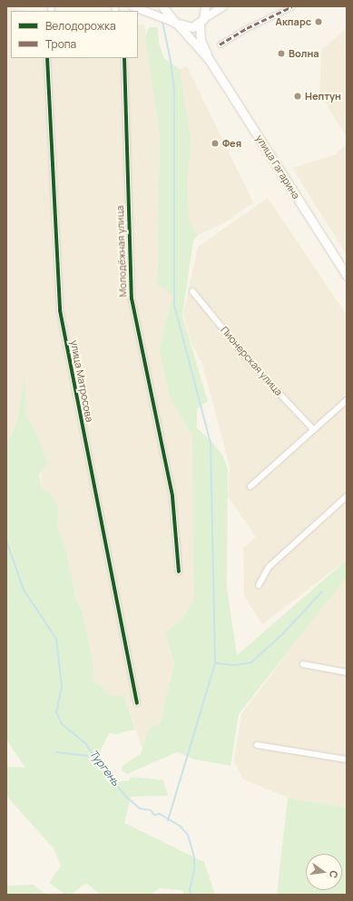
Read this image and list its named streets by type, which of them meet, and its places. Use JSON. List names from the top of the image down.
{
  "streets": {
    "main road": ["улица Гагарина"],
    "street": ["Молодёжная улица", "Пионерская улица", "улица Матросова"]
  },
  "water": ["Тургень"],
  "places": [
    "Акпарс",
    "Волна",
    "Нептун",
    "Фея"
  ],
  "legend": ["Велодорожка", "Тропа"],
  "north": "right"
}
